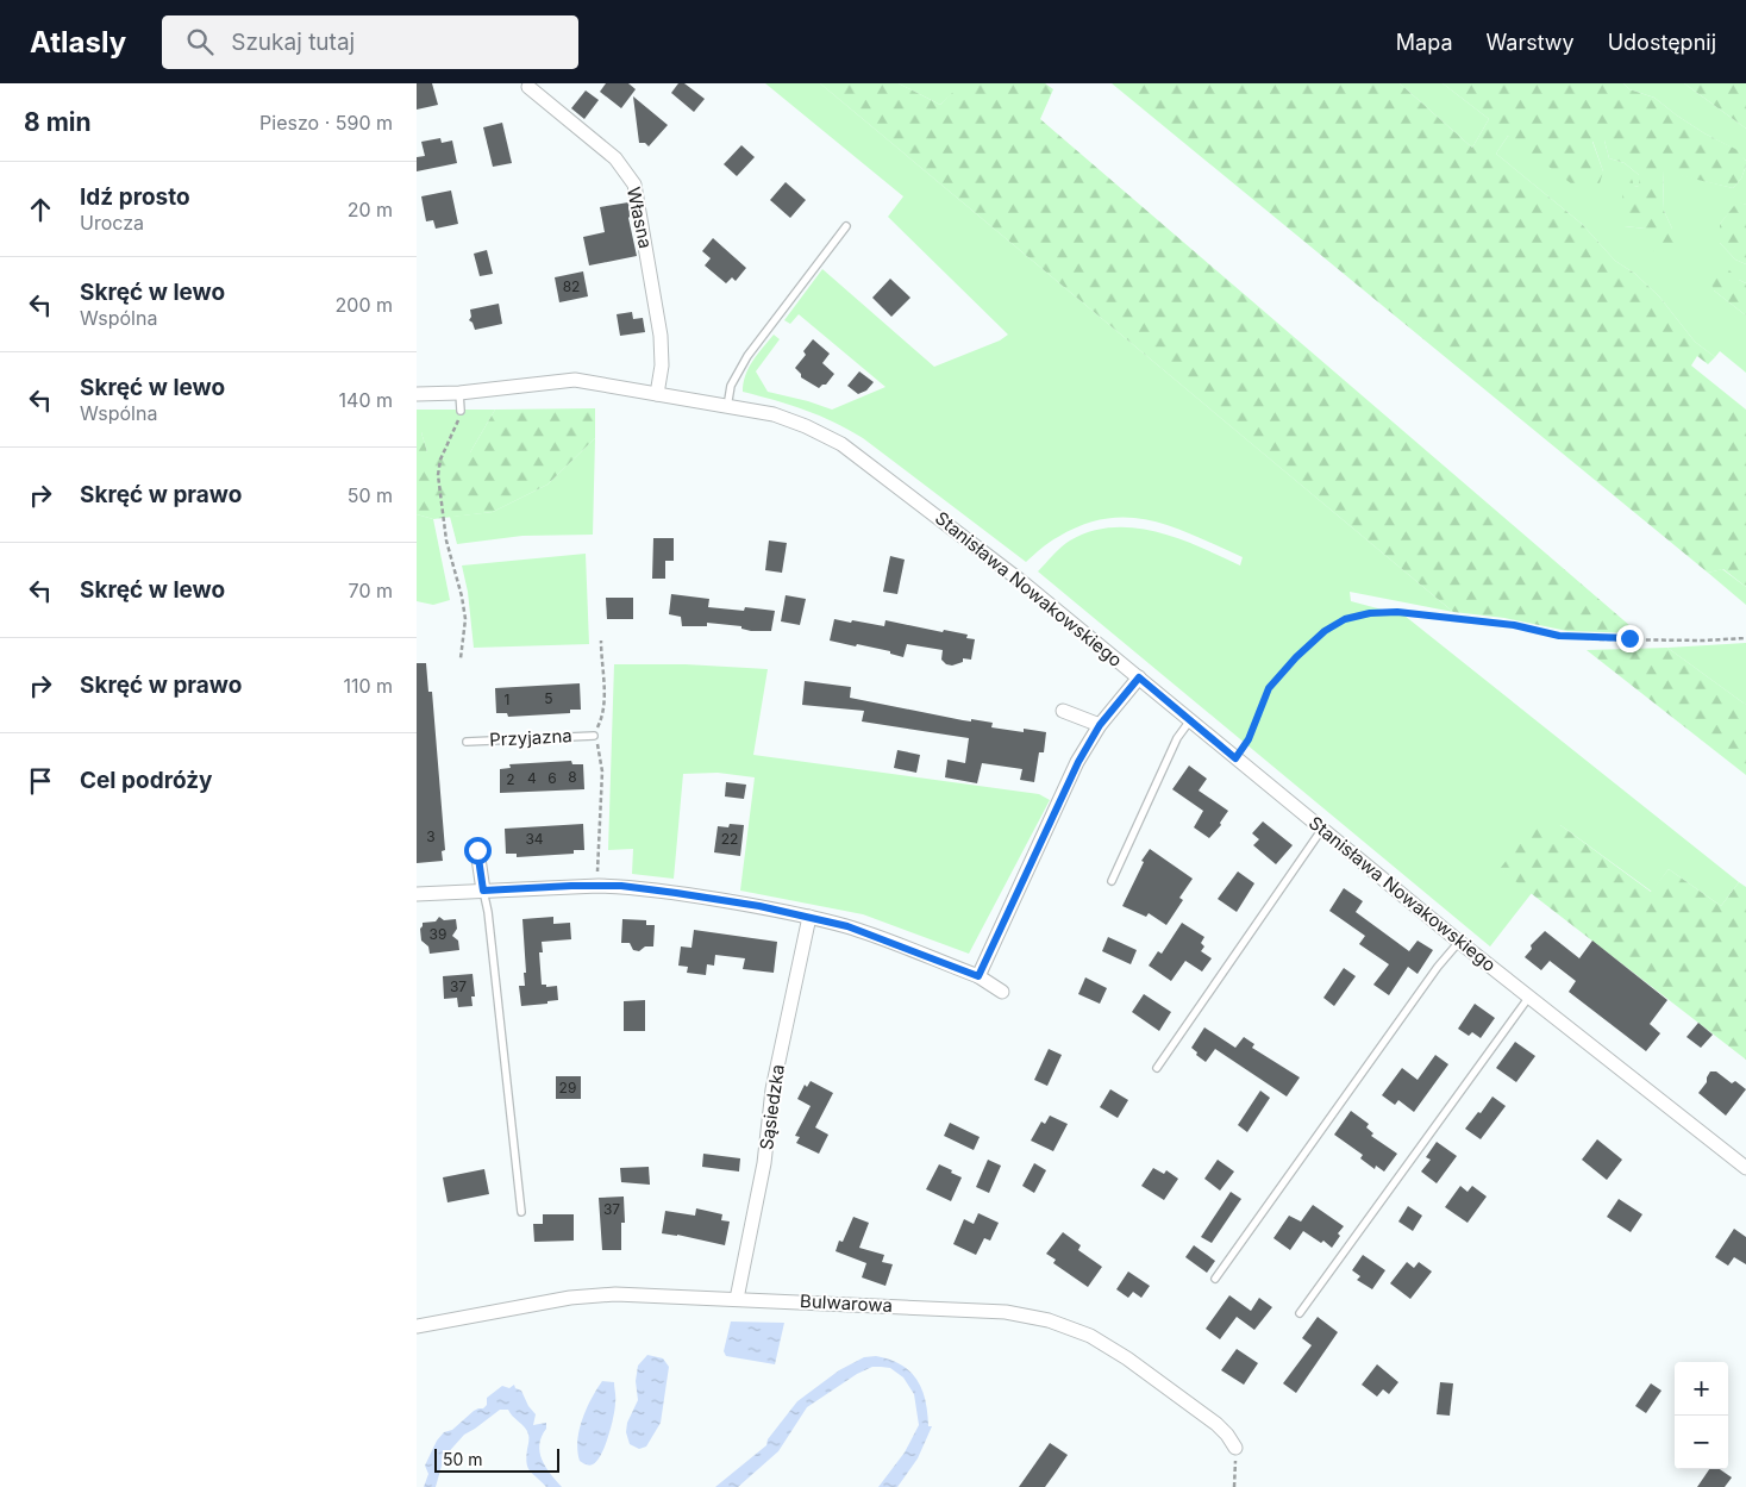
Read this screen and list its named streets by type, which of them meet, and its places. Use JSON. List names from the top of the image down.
{
  "streets": {
    "street": [
      "Własna",
      "Stanisława Nowakowskiego",
      "Sąsiedzka",
      "Bulwarowa"
    ],
    "lane": ["Przyjazna"]
  },
  "crossings": [
    ["Własna", "Stanisława Nowakowskiego"],
    ["Sąsiedzka", "Bulwarowa"]
  ],
  "house_numbers": [
    "82",
    "5",
    "1",
    "8",
    "4",
    "6",
    "2",
    "3",
    "34",
    "22",
    "39",
    "37",
    "29",
    "37"
  ],
  "scale_bar": "50 m",
  "page": {
    "header": "Atlasly",
    "search": "Szukaj tutaj",
    "nav": ["Mapa", "Warstwy", "Udostępnij"],
    "heading": ["8 min", "Pieszo · 590 m"],
    "list": [
      ["Idź prosto", "Urocza", "20 m"],
      ["Skręć w lewo", "Wspólna", "200 m"],
      ["Skręć w lewo", "Wspólna", "140 m"],
      ["Skręć w prawo", "50 m"],
      ["Skręć w lewo", "70 m"],
      ["Skręć w prawo", "110 m"],
      "Cel podróży"
    ],
    "map_buttons": ["+", "−"],
    "scale": "50 m"
  }
}
